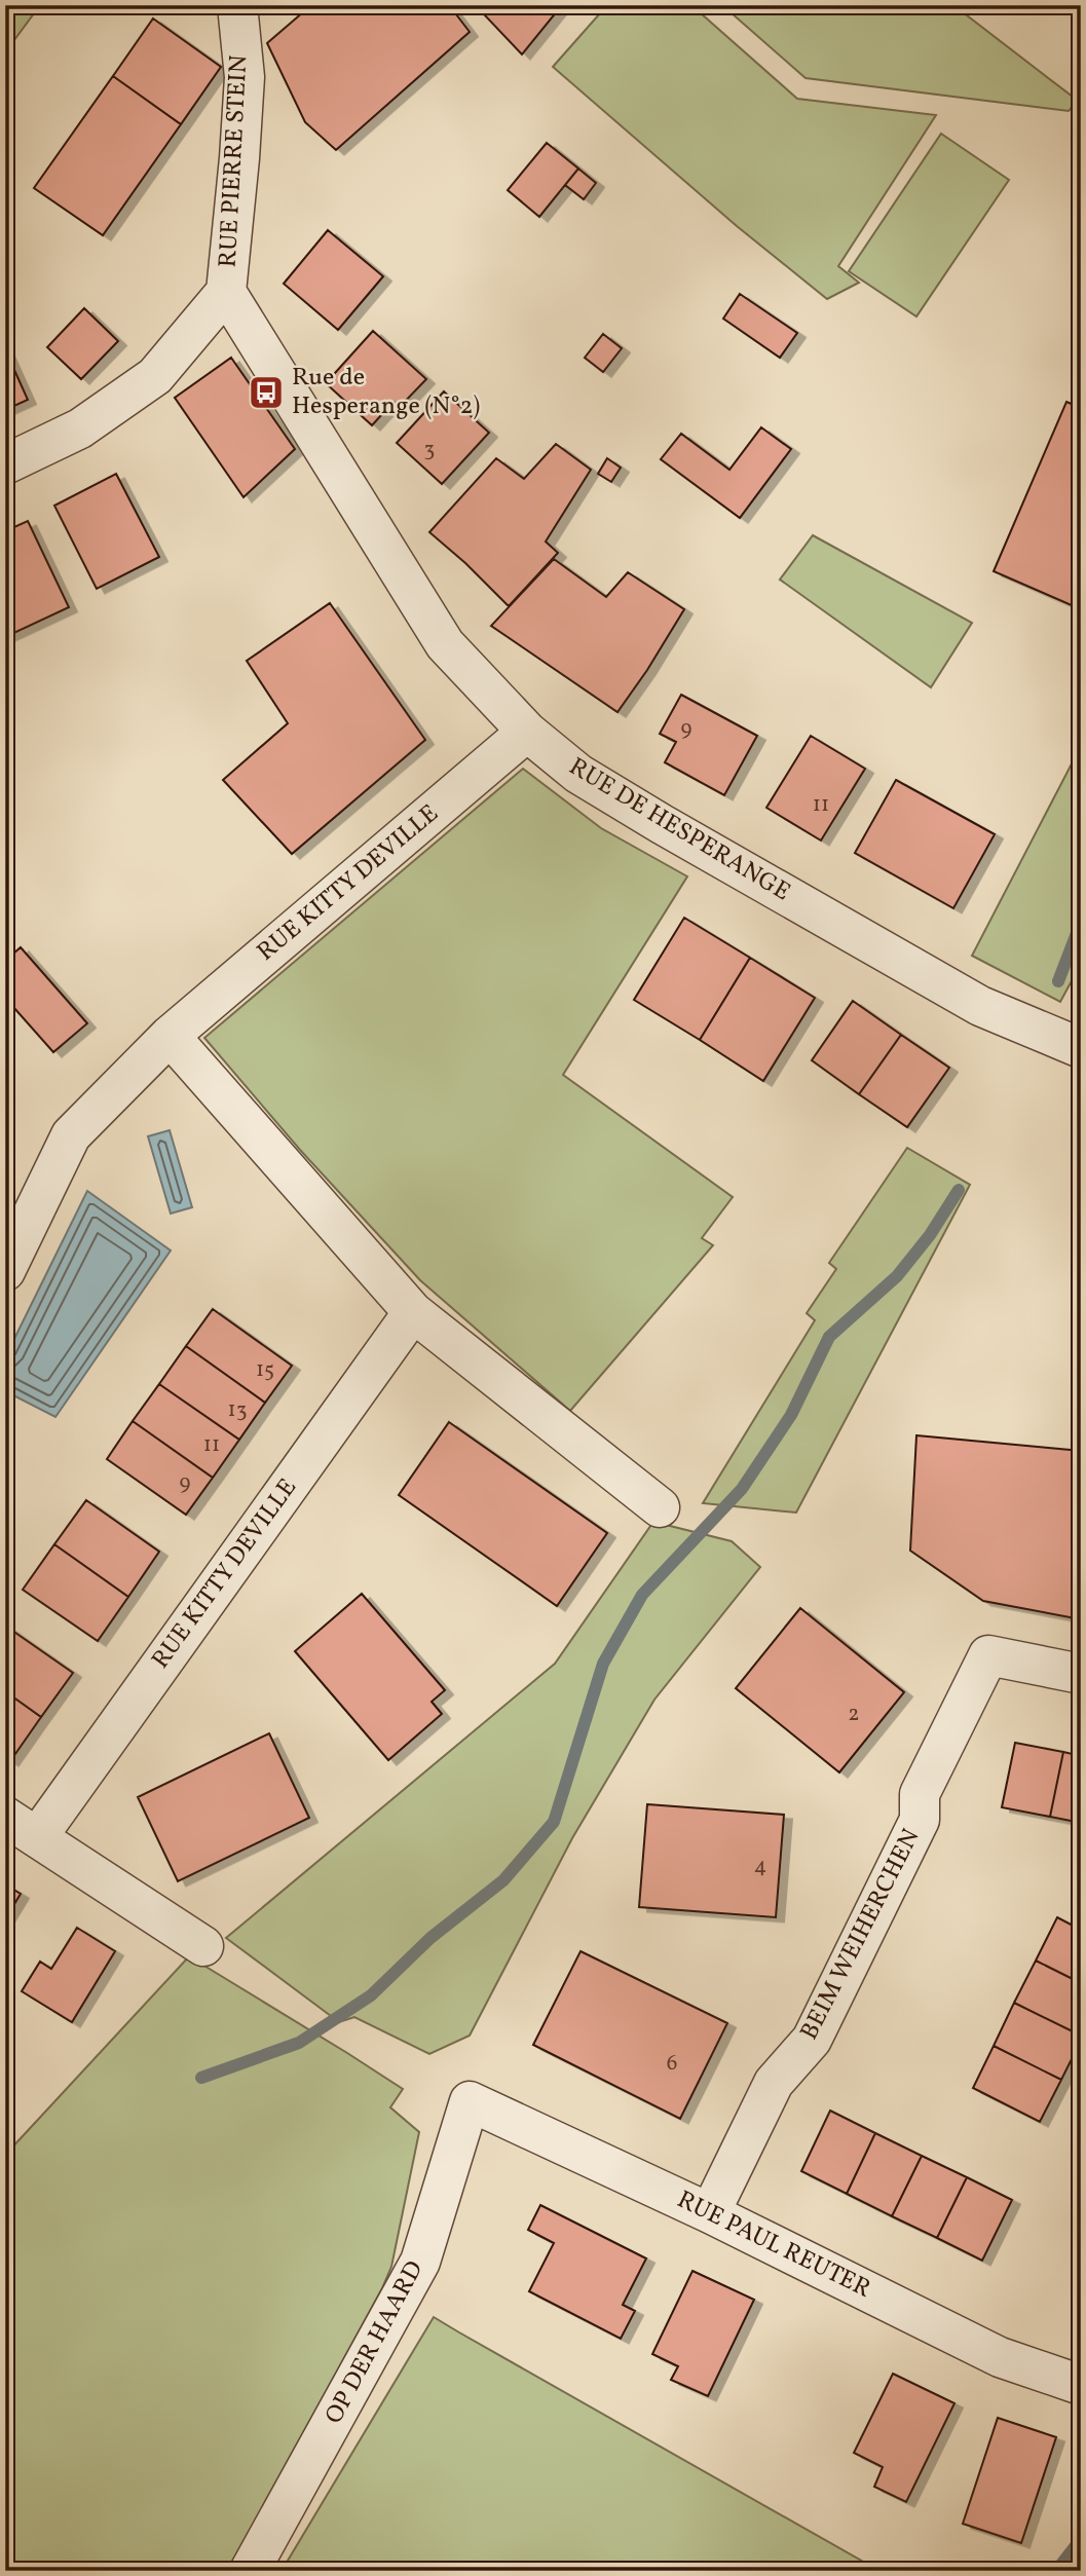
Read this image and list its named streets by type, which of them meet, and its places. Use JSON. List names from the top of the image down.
{
  "streets": {
    "street": [
      "RUE PIERRE STEIN",
      "RUE DE HESPERANGE",
      "RUE KITTY DEVILLE",
      "BEIM WEIHERCHEN",
      "RUE PAUL REUTER",
      "OP DER HAARD"
    ]
  },
  "crossings": [
    ["RUE PIERRE STEIN", "RUE DE HESPERANGE"],
    ["RUE DE HESPERANGE", "RUE KITTY DEVILLE"],
    ["BEIM WEIHERCHEN", "RUE PAUL REUTER"],
    ["RUE PAUL REUTER", "OP DER HAARD"]
  ],
  "places": {
    "bus stop": ["Rue de Hesperange (N°2)"]
  },
  "house_numbers": [
    "3",
    "9",
    "11",
    "15",
    "13",
    "11",
    "9",
    "2",
    "4",
    "6"
  ]
}
